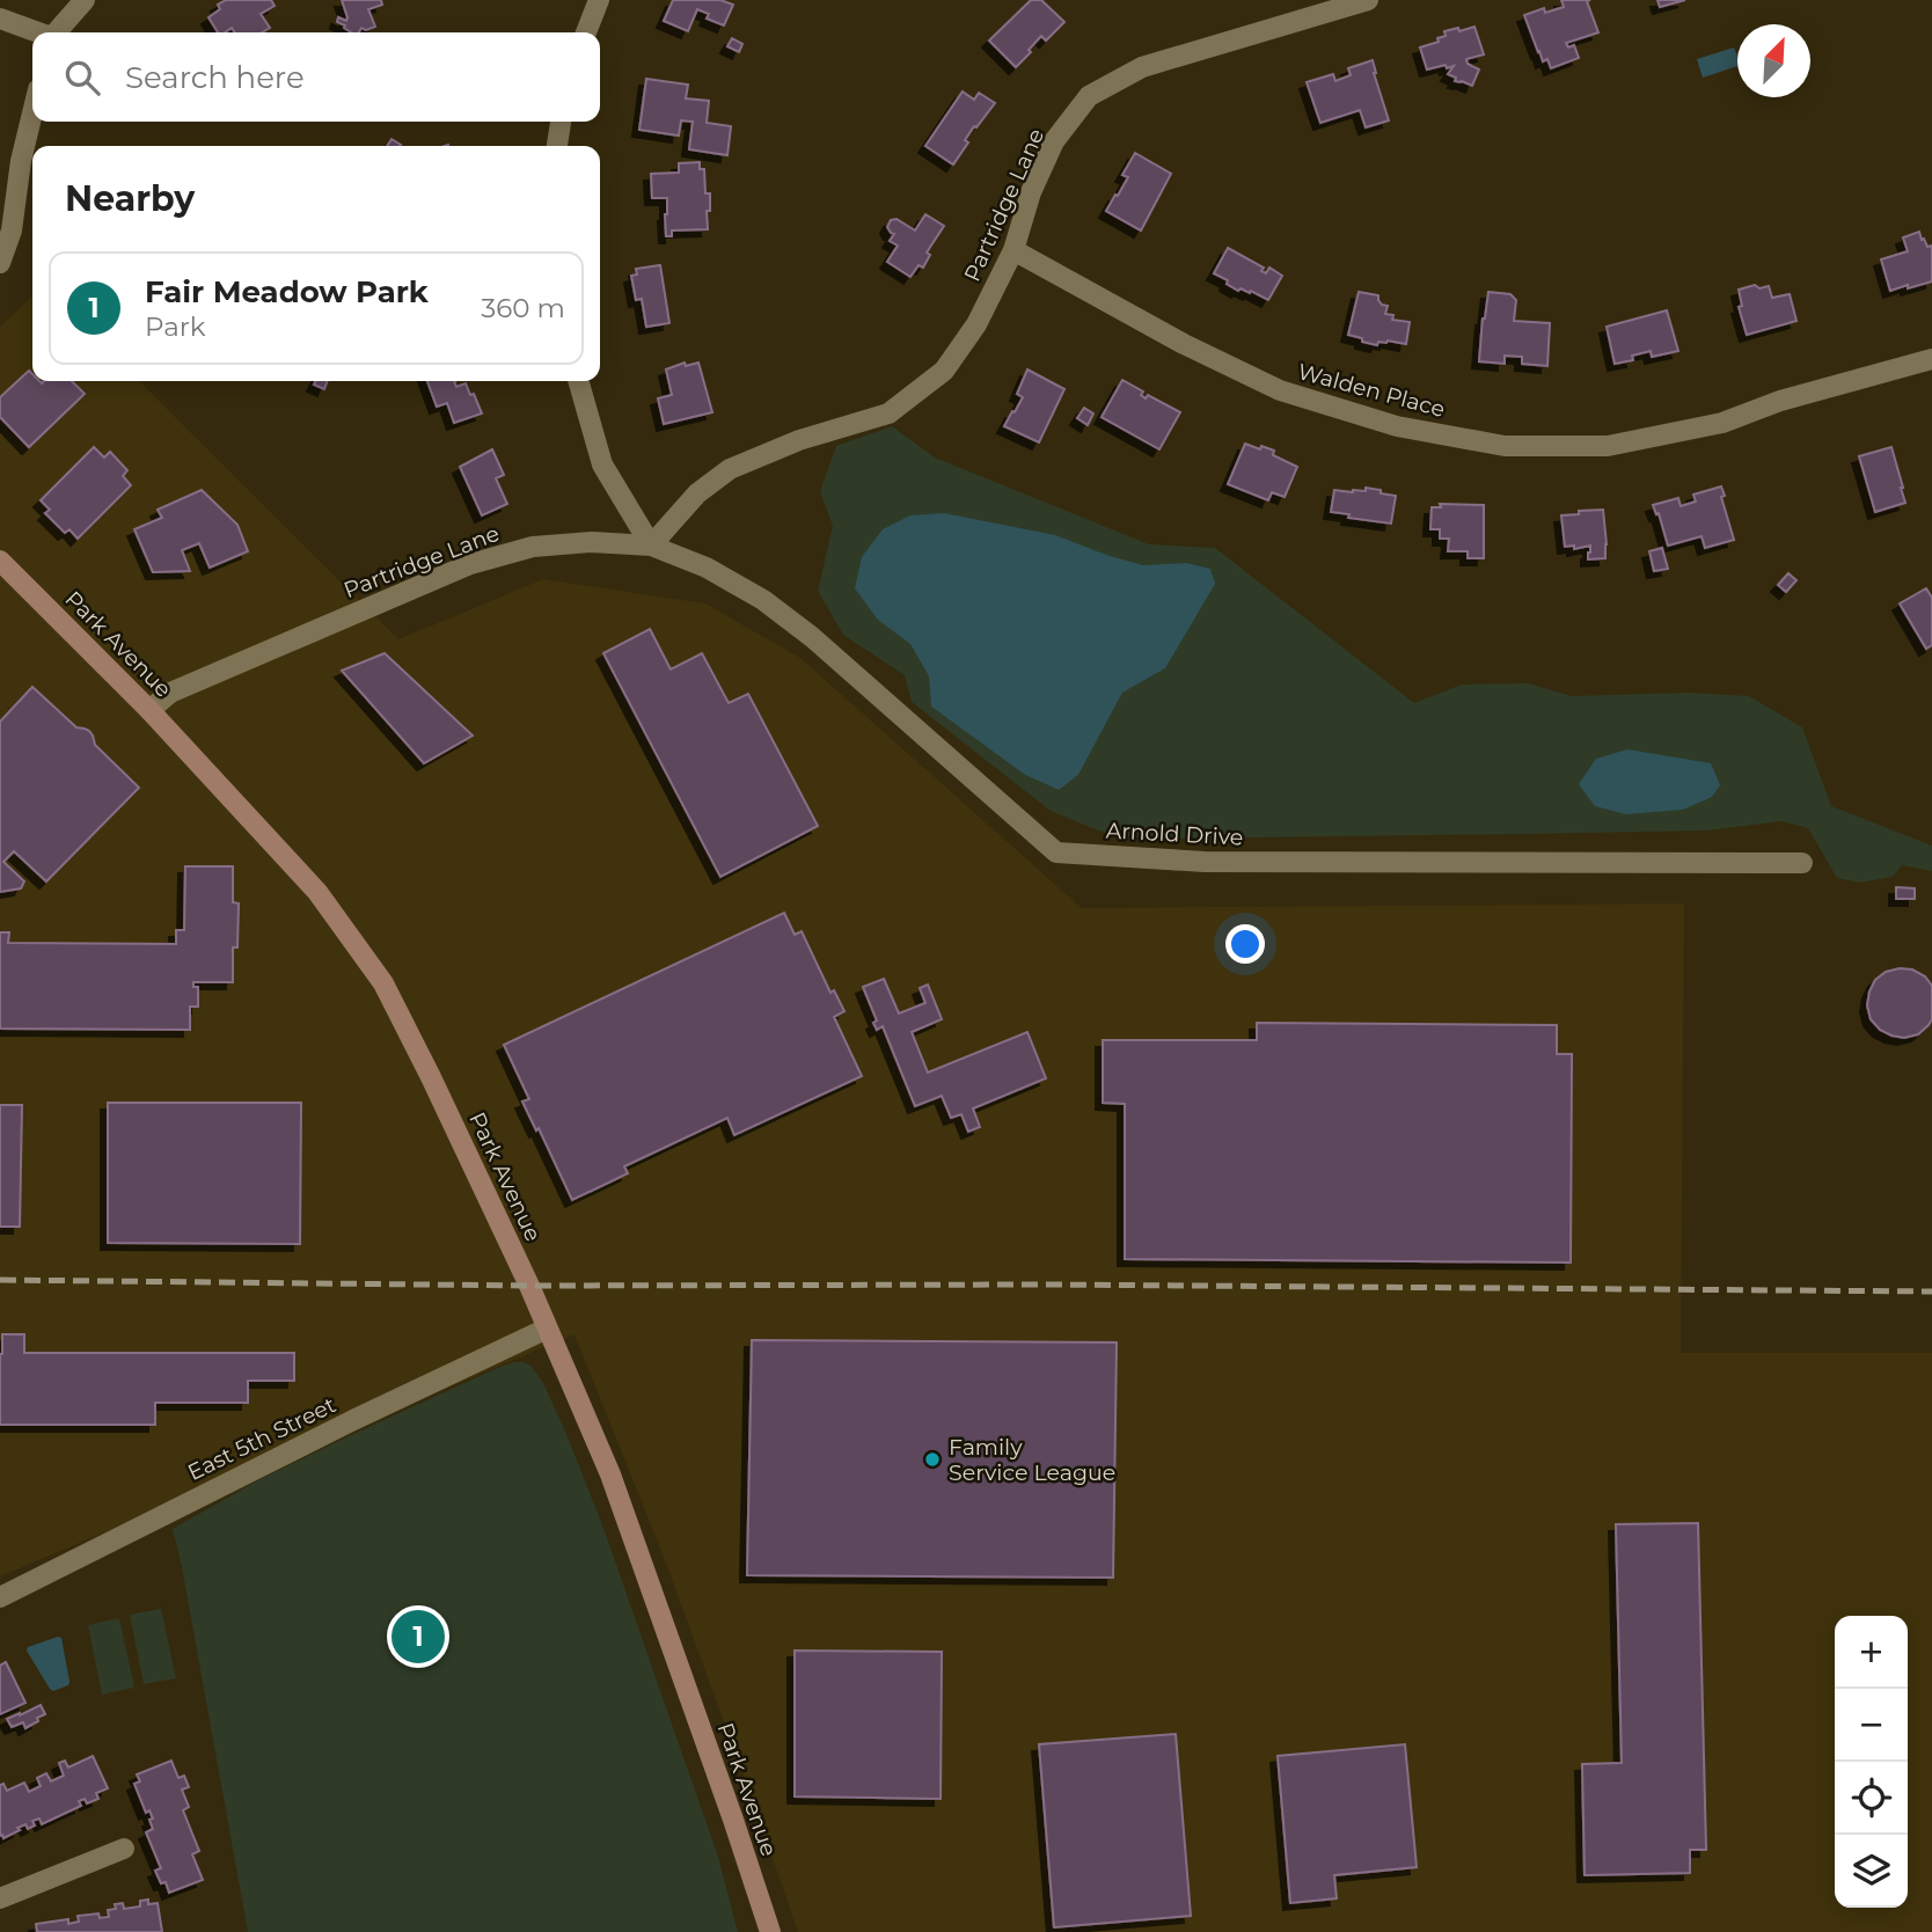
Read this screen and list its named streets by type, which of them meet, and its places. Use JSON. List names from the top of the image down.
{
  "streets": {
    "main road": ["Park Avenue"],
    "street": [
      "Partridge Lane",
      "Walden Place",
      "Arnold Drive",
      "East 5th Street"
    ]
  },
  "crossings": [
    ["Partridge Lane", "Walden Place"],
    ["Partridge Lane", "Park Avenue"],
    ["Partridge Lane", "Arnold Drive"],
    ["Park Avenue", "East 5th Street"]
  ],
  "places": ["Family Service League"],
  "north": "top right",
  "page": {
    "search": "Search here",
    "heading": "Nearby",
    "list": [
      {
        "mark": "1",
        "name": "Fair Meadow Park",
        "note": "Park",
        "value": "360 m"
      }
    ],
    "pins": "1",
    "map_buttons": ["+", "−"]
  }
}
